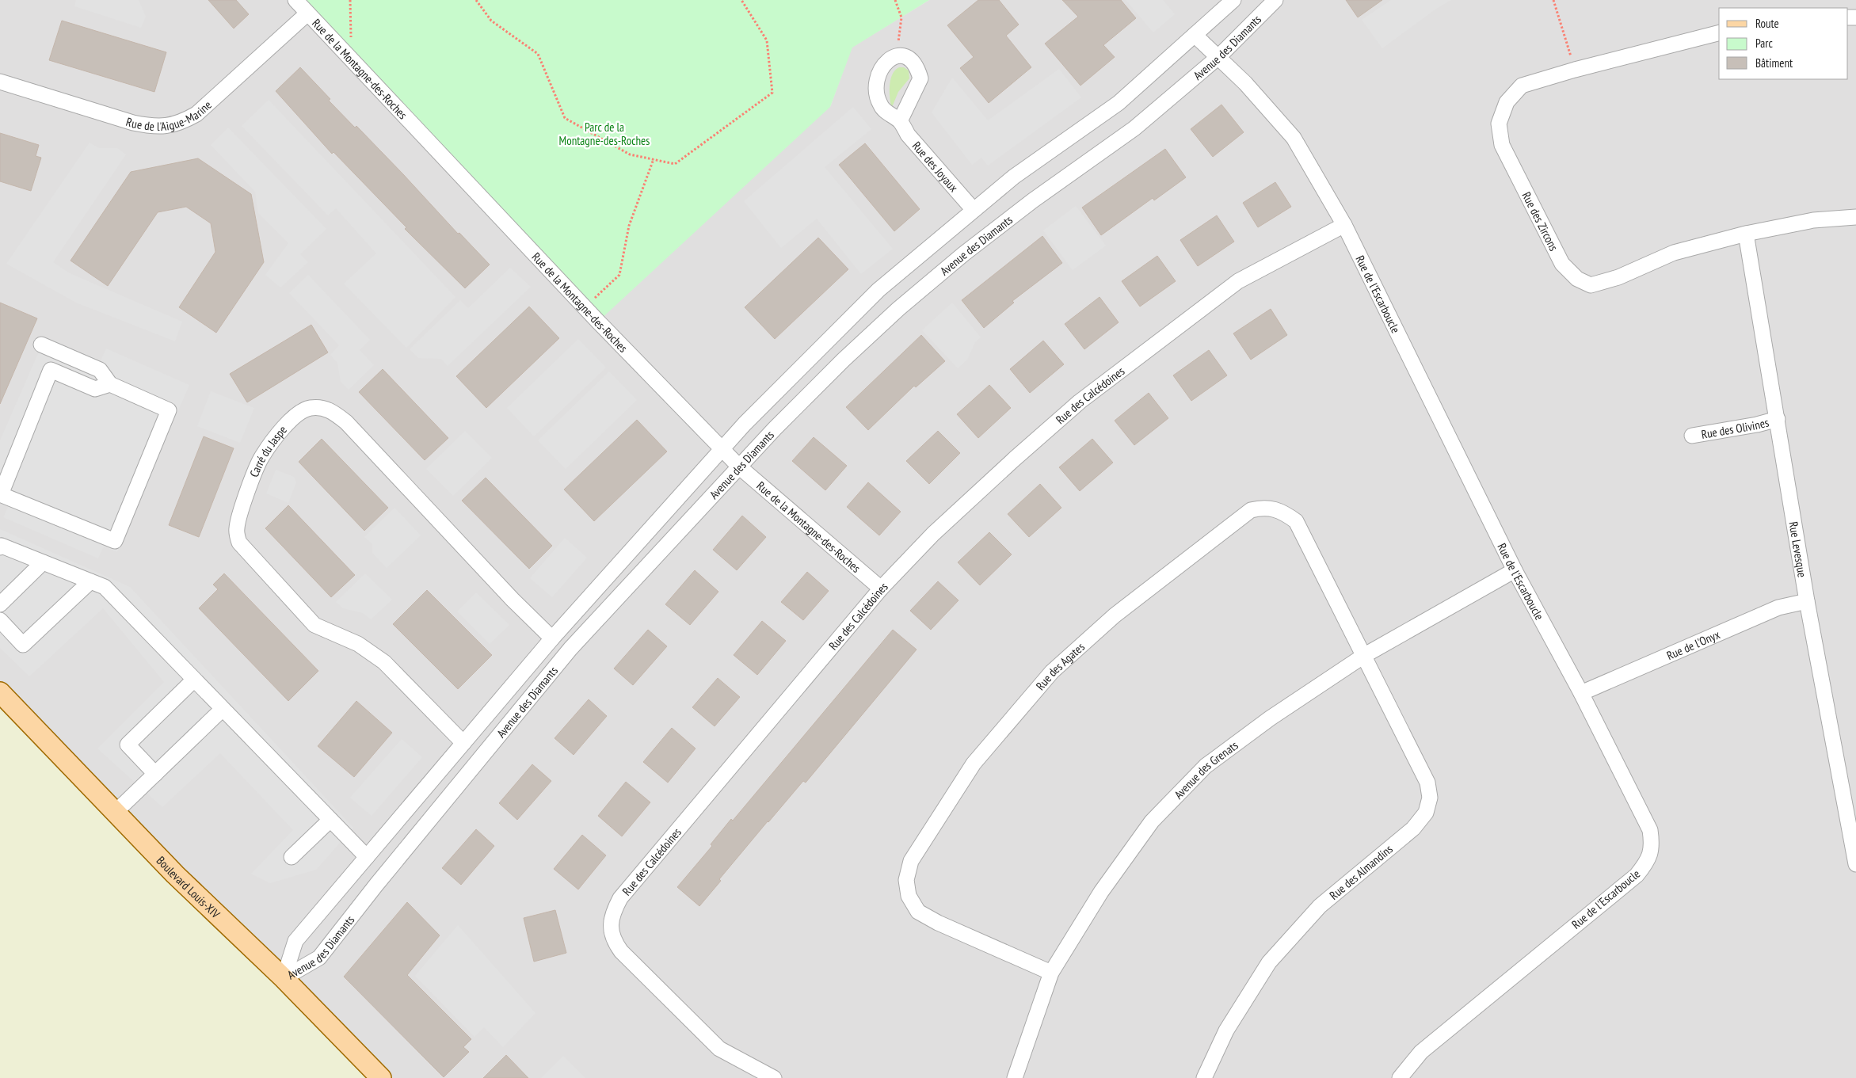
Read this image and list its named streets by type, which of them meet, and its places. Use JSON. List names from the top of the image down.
{
  "streets": {
    "main road": ["Boulevard Louis-XIV"],
    "street": [
      "Avenue des Diamants",
      "Rue de la Montagne-des-Roches",
      "Rue de l'Aigue-Marine",
      "Rue des Joyaux",
      "Rue des Zircons",
      "Rue de l'Escarboucle",
      "Rue des Calcédoines",
      "Rue des Olivines",
      "Carré du Jaspe",
      "Rue Levesque",
      "Rue de l'Onyx",
      "Rue des Agates",
      "Avenue des Grenats",
      "Rue des Almandins"
    ]
  },
  "crossings": [
    ["Avenue des Diamants", "Rue de la Montagne-des-Roches"],
    ["Avenue des Diamants", "Rue des Joyaux"],
    ["Avenue des Diamants", "Rue de l'Escarboucle"],
    ["Avenue des Diamants", "Carré du Jaspe"],
    ["Avenue des Diamants", "Boulevard Louis-XIV"],
    ["Rue de la Montagne-des-Roches", "Rue de l'Aigue-Marine"],
    ["Rue de la Montagne-des-Roches", "Rue des Calcédoines"],
    ["Rue des Zircons", "Rue Levesque"],
    ["Rue de l'Escarboucle", "Rue des Calcédoines"],
    ["Rue de l'Escarboucle", "Rue de l'Onyx"],
    ["Rue de l'Escarboucle", "Avenue des Grenats"],
    ["Rue des Olivines", "Rue Levesque"],
    ["Rue Levesque", "Rue de l'Onyx"],
    ["Rue des Agates", "Avenue des Grenats"],
    ["Rue des Agates", "Rue des Almandins"],
    ["Avenue des Grenats", "Rue des Almandins"]
  ],
  "parks": ["Parc de la Montagne-des-Roches"],
  "legend": ["Route", "Parc", "Bâtiment"]
}
